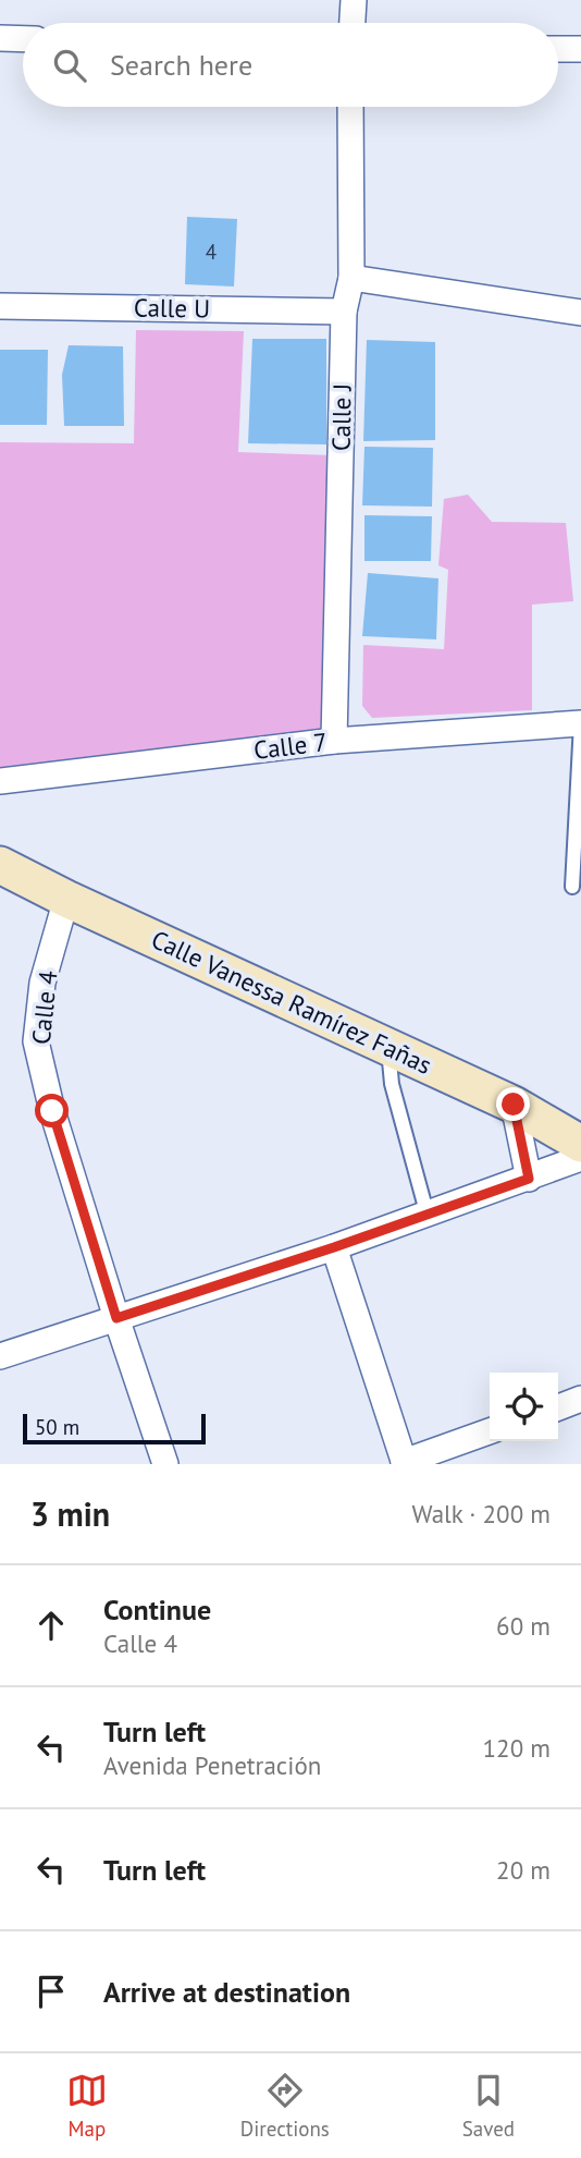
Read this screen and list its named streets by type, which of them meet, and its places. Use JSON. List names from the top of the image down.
{
  "streets": {
    "street": [
      "Calle U",
      "Calle J",
      "Calle 7",
      "Calle Vanessa Ramírez Fañas",
      "Calle 4"
    ]
  },
  "crossings": [
    ["Calle U", "Calle J"],
    ["Calle J", "Calle 7"],
    ["Calle Vanessa Ramírez Fañas", "Calle 4"]
  ],
  "house_numbers": ["4"],
  "scale_bar": "50 m",
  "page": {
    "search": "Search here",
    "scale": "50 m",
    "heading": ["3 min", "Walk · 200 m"],
    "list": [
      ["Continue", "Calle 4", "60 m"],
      ["Turn left", "Avenida Penetración", "120 m"],
      ["Turn left", "20 m"],
      "Arrive at destination"
    ],
    "nav": ["Map", "Directions", "Saved"]
  }
}
